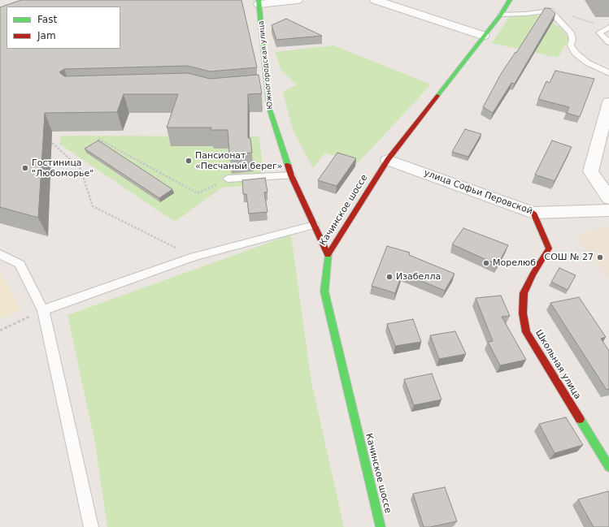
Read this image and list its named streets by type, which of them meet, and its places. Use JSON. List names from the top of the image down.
{
  "streets": {
    "main road": ["Южногородская улица", "Качинское шоссе", "Школьная улица"],
    "street": ["улица Софьи Перовской"]
  },
  "crossings": [
    ["Южногородская улица", "Качинское шоссе"],
    ["улица Софьи Перовской", "Качинское шоссе"],
    ["улица Софьи Перовской", "Школьная улица"]
  ],
  "places": [
    "Пансионат «Песчаный берег»",
    "Гостиница \"Любоморье\"",
    "СОШ № 27",
    "Морелюб",
    "Изабелла"
  ],
  "legend": ["Fast", "Jam"]
}
